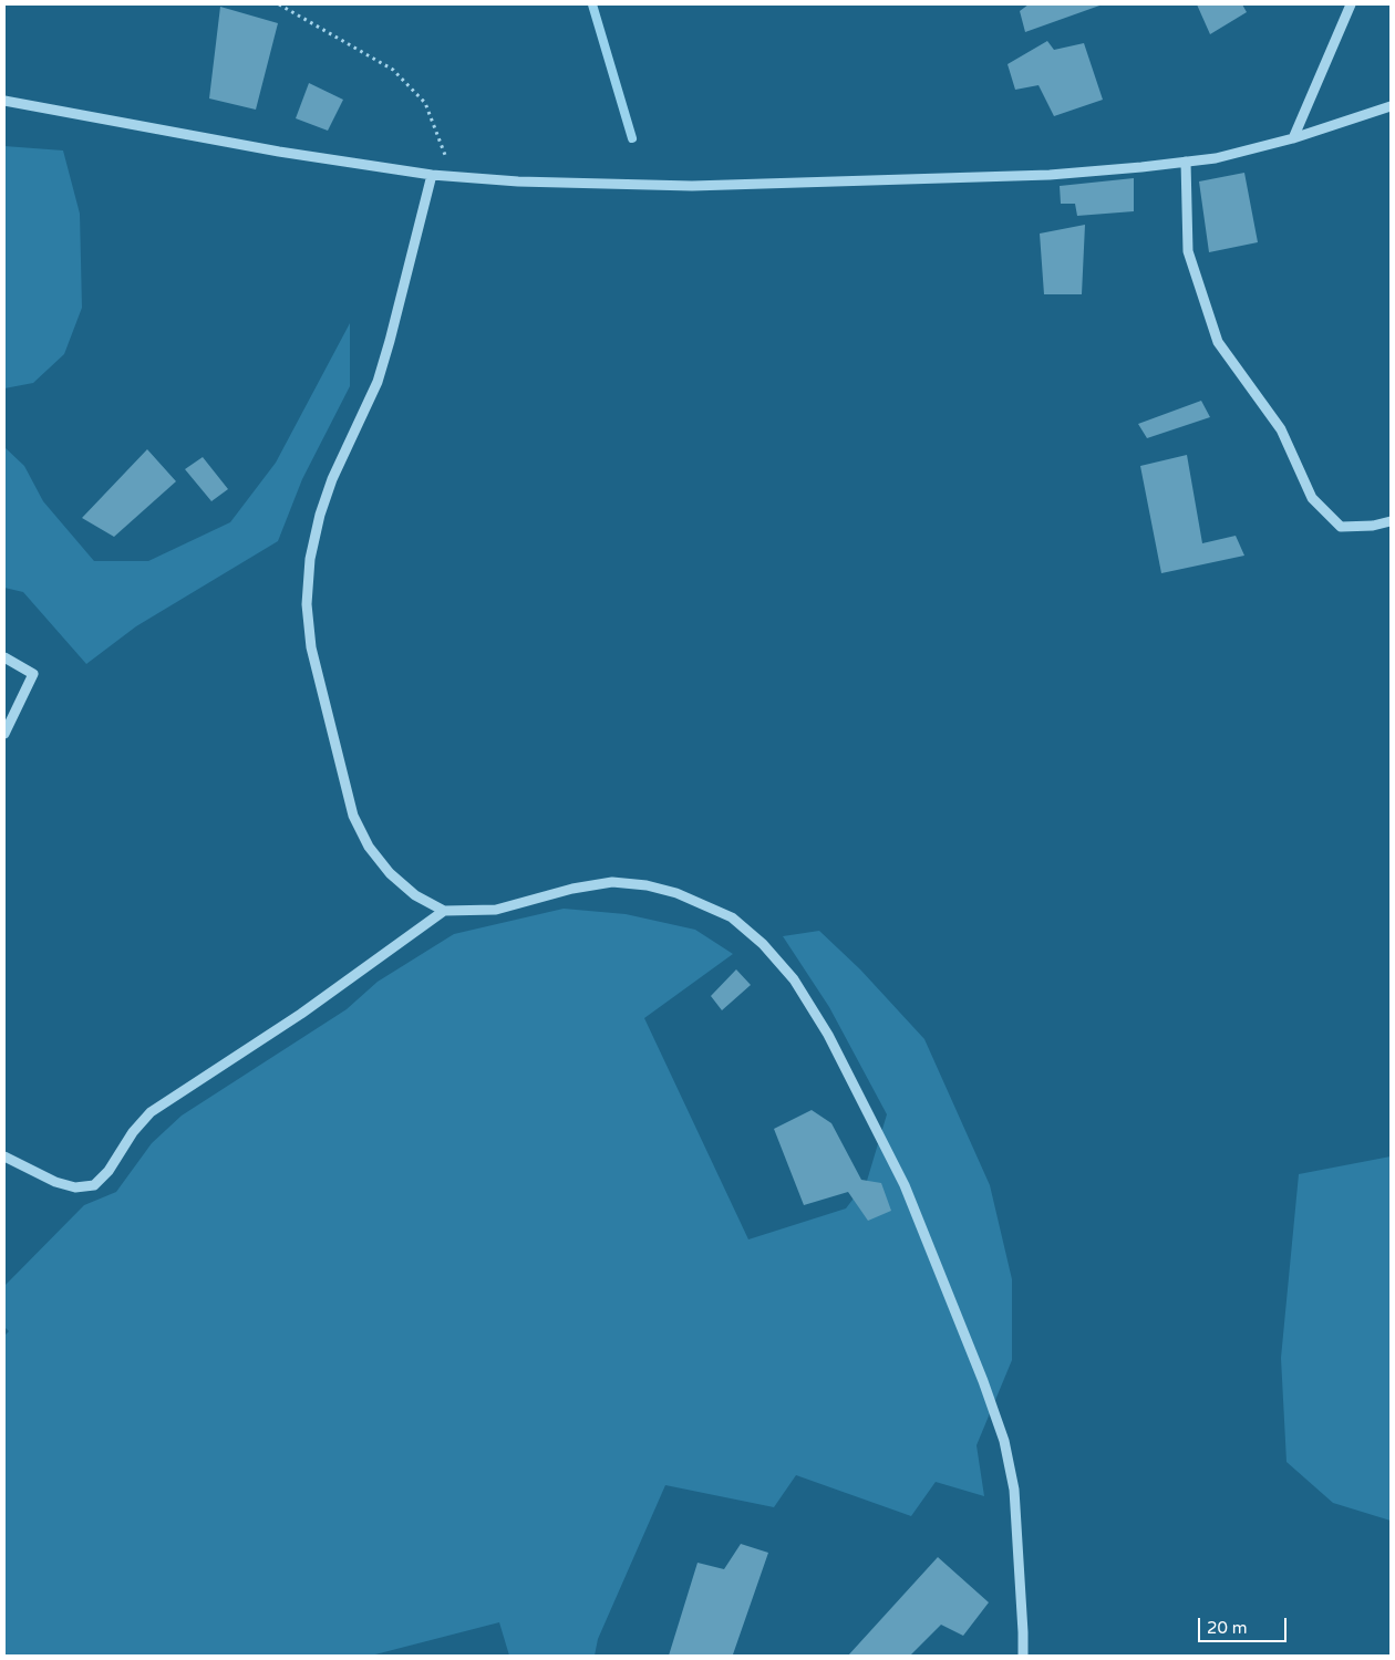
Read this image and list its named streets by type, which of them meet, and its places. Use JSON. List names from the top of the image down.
{
  "scale_bar": "20 m"
}
